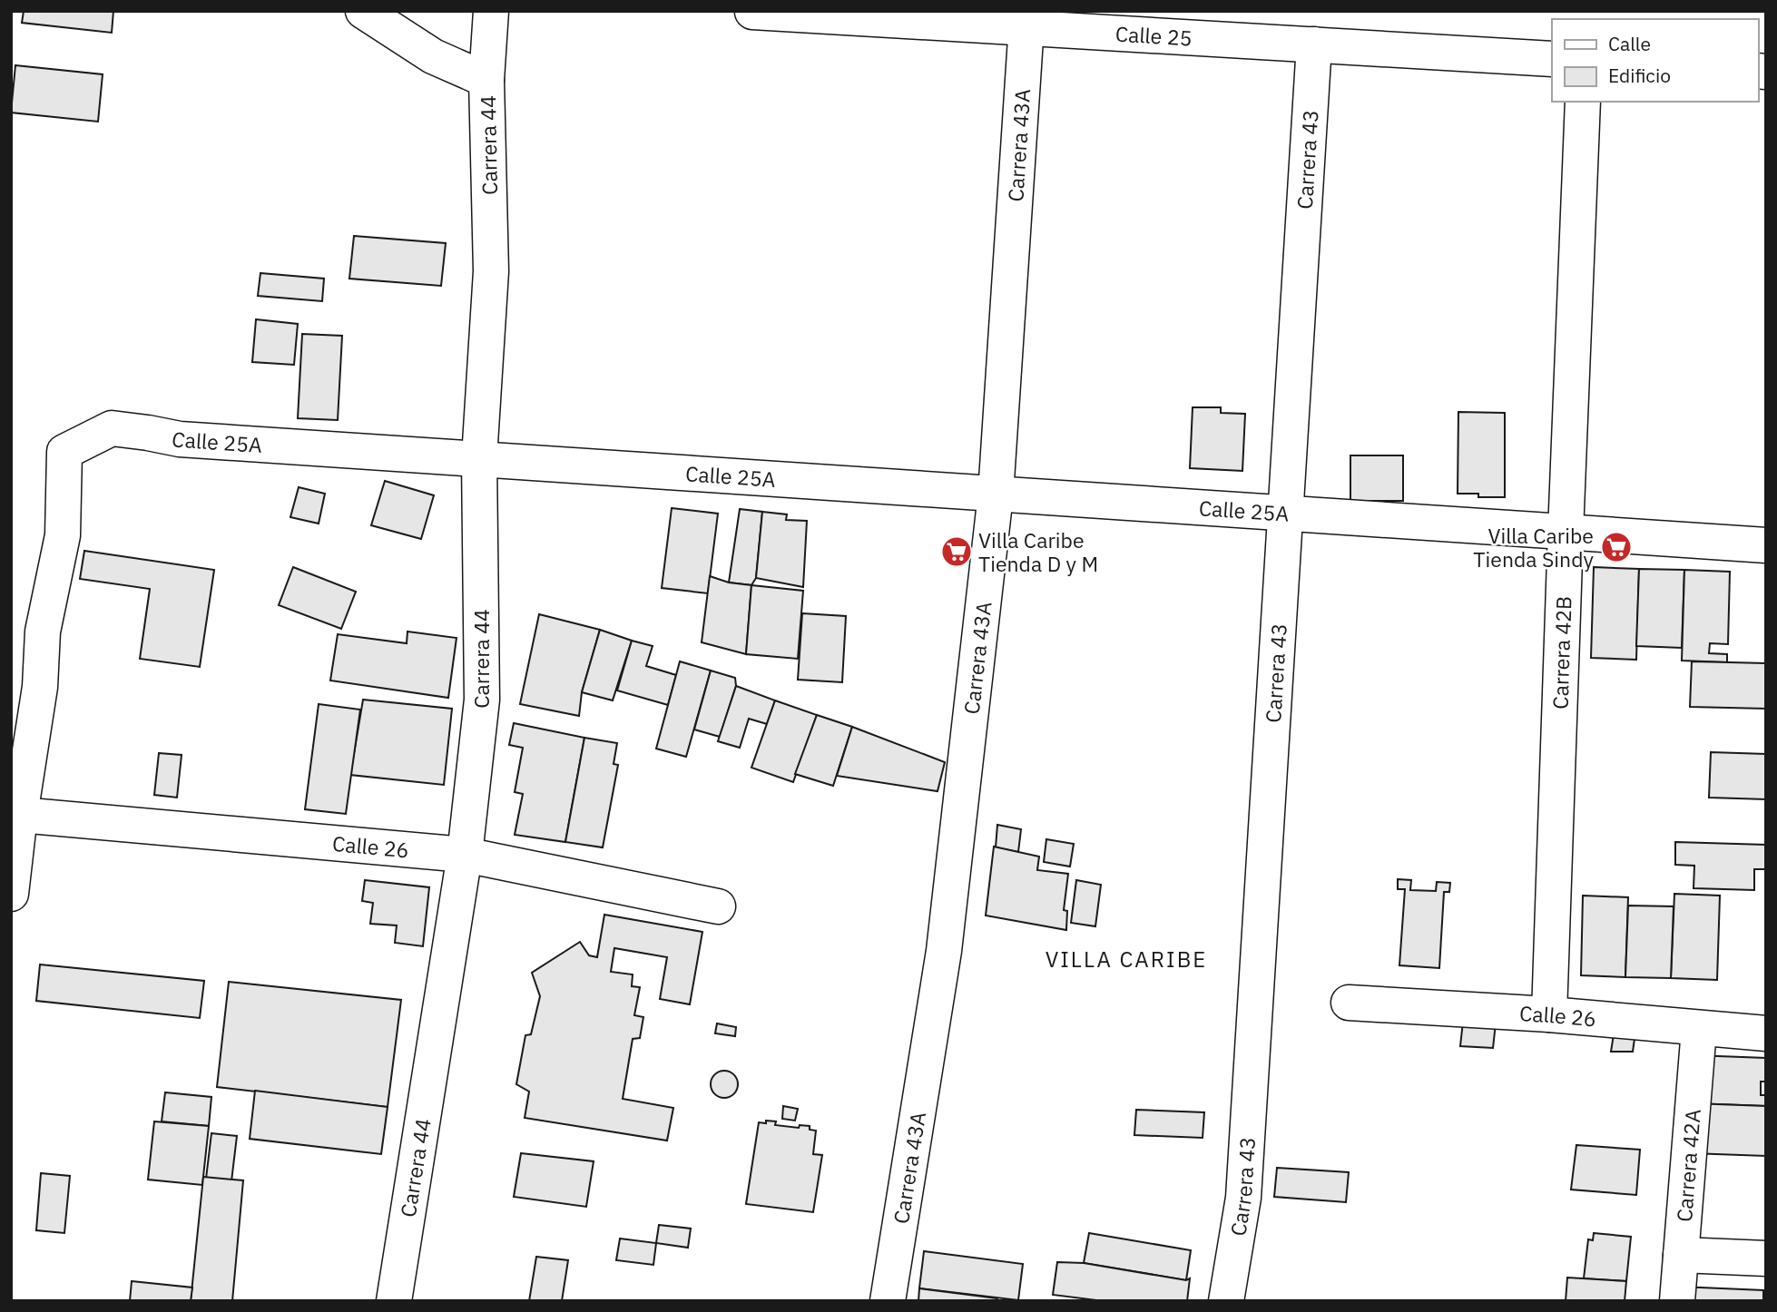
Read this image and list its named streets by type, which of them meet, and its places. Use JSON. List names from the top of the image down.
{
  "streets": {
    "street": [
      "Calle 25",
      "Carrera 44",
      "Carrera 43A",
      "Carrera 43",
      "Calle 25A",
      "Carrera 42B",
      "Calle 26",
      "Carrera 42A"
    ]
  },
  "crossings": [
    ["Calle 25", "Carrera 43A"],
    ["Calle 25", "Carrera 43"],
    ["Carrera 44", "Calle 25A"],
    ["Carrera 44", "Calle 26"],
    ["Carrera 43A", "Calle 25A"],
    ["Carrera 43", "Calle 25A"],
    ["Calle 25A", "Carrera 42B"],
    ["Calle 25A", "Calle 26"],
    ["Carrera 42B", "Calle 26"],
    ["Calle 26", "Carrera 42A"]
  ],
  "districts": ["VILLA CARIBE"],
  "places": {
    "supermarket": ["Villa Caribe Tienda Sindy", "Villa Caribe Tienda D y M"]
  },
  "legend": ["Calle", "Edificio"]
}
